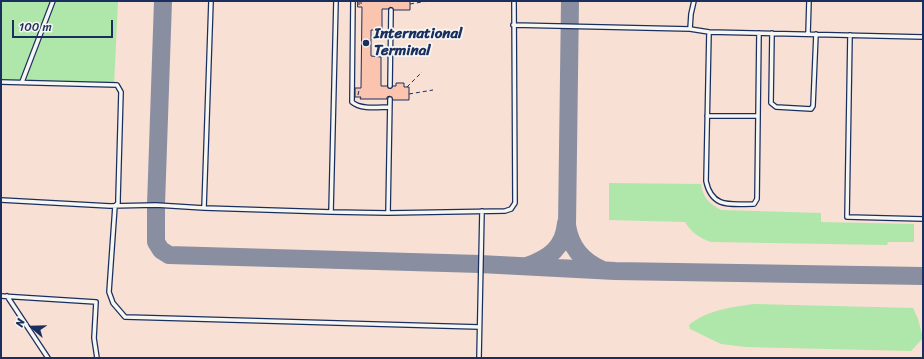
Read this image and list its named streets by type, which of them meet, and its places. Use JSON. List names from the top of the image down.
{
  "places": ["International Terminal"],
  "scale_bar": "100 m",
  "north": "left"
}
